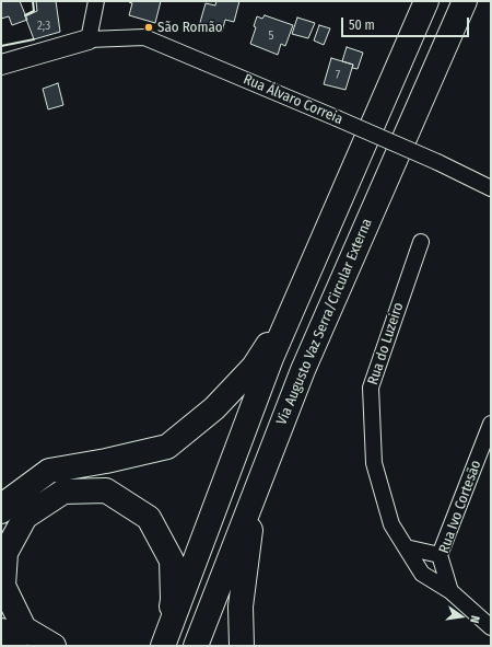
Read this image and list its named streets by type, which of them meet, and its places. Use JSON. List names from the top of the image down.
{
  "streets": {
    "highway": ["Via Augusto Vaz Serra/Circular Externa"],
    "street": ["Rua Álvaro Correia", "Rua do Luzeiro", "Rua Ivo Cortesão"]
  },
  "crossings": [
    ["Rua do Luzeiro", "Rua Ivo Cortesão"]
  ],
  "places": ["São Romão"],
  "house_numbers": ["2;3", "5", "7"],
  "scale_bar": "50 m",
  "north": "right"
}
